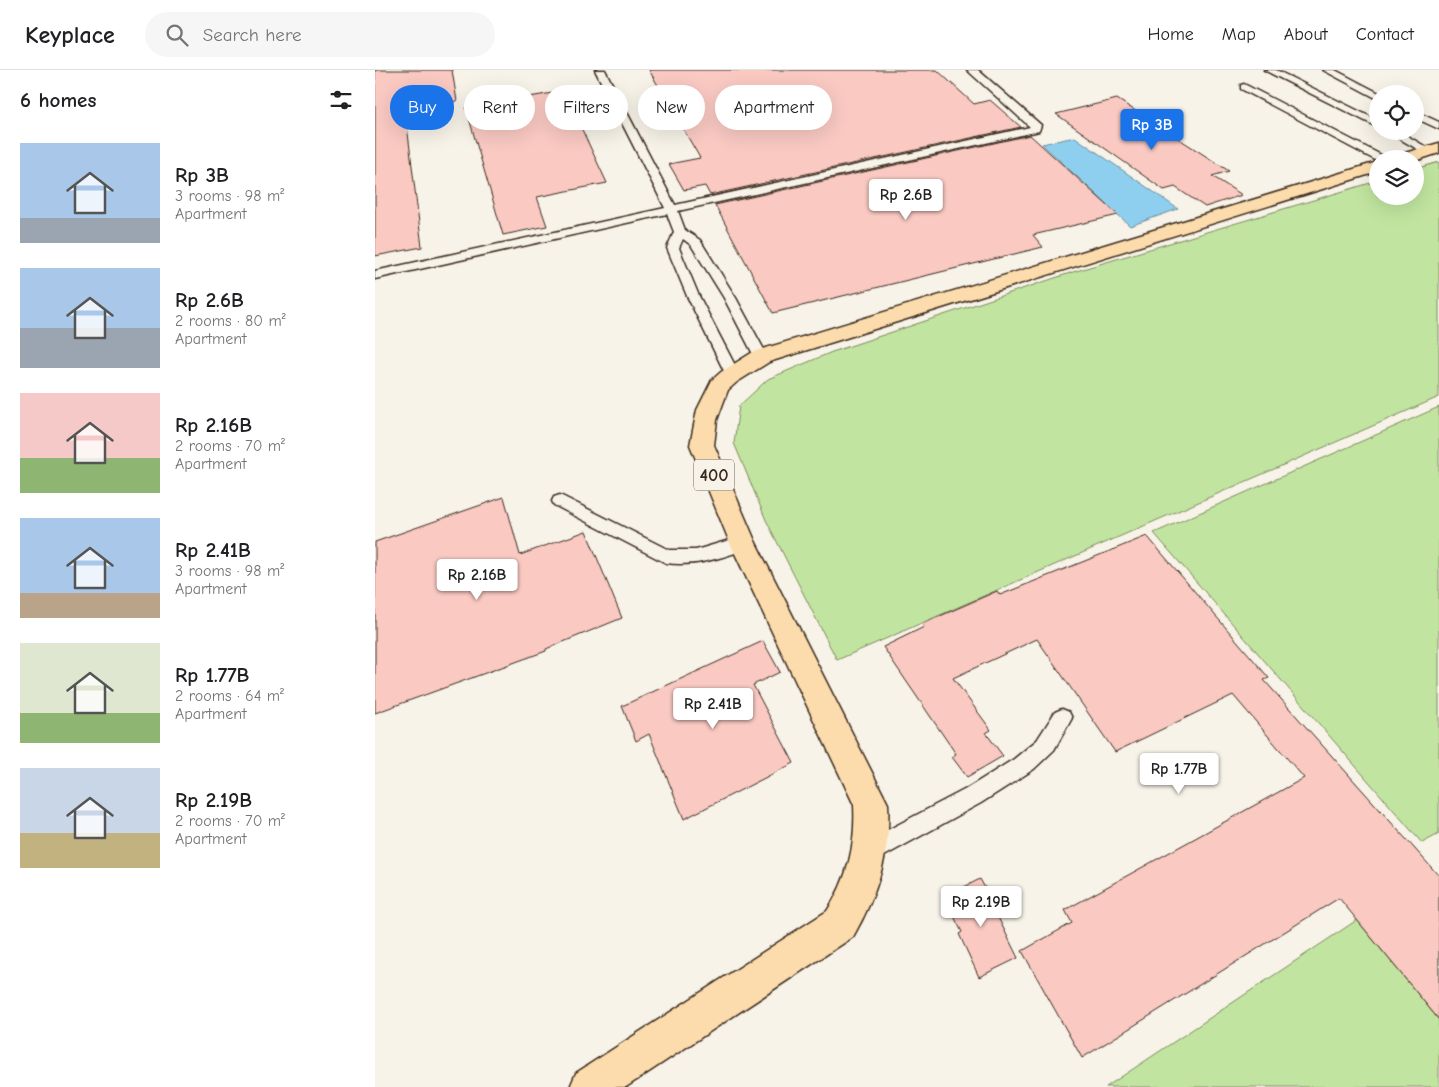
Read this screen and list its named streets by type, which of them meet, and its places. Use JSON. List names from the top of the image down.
{
  "streets": {
    "main road": ["400"]
  },
  "page": {
    "header": "Keyplace",
    "search": "Search here",
    "nav": [
      "Home",
      "Map",
      "About",
      "Contact"
    ],
    "heading": "6 homes",
    "chip": [
      "Buy",
      "Rent",
      "Filters",
      "New",
      "Apartment"
    ],
    "price": [
      "Rp 3B",
      "Rp 2.6B",
      "Rp 2.16B",
      "Rp 2.41B",
      "Rp 1.77B",
      "Rp 2.19B"
    ],
    "list": [
      {
        "name": "Rp 3B",
        "note": "3 rooms · 98 m² · Apartment"
      },
      {
        "name": "Rp 2.6B",
        "note": "2 rooms · 80 m² · Apartment"
      },
      {
        "name": "Rp 2.16B",
        "note": "2 rooms · 70 m² · Apartment"
      },
      {
        "name": "Rp 2.41B",
        "note": "3 rooms · 98 m² · Apartment"
      },
      {
        "name": "Rp 1.77B",
        "note": "2 rooms · 64 m² · Apartment"
      },
      {
        "name": "Rp 2.19B",
        "note": "2 rooms · 70 m² · Apartment"
      }
    ]
  }
}
